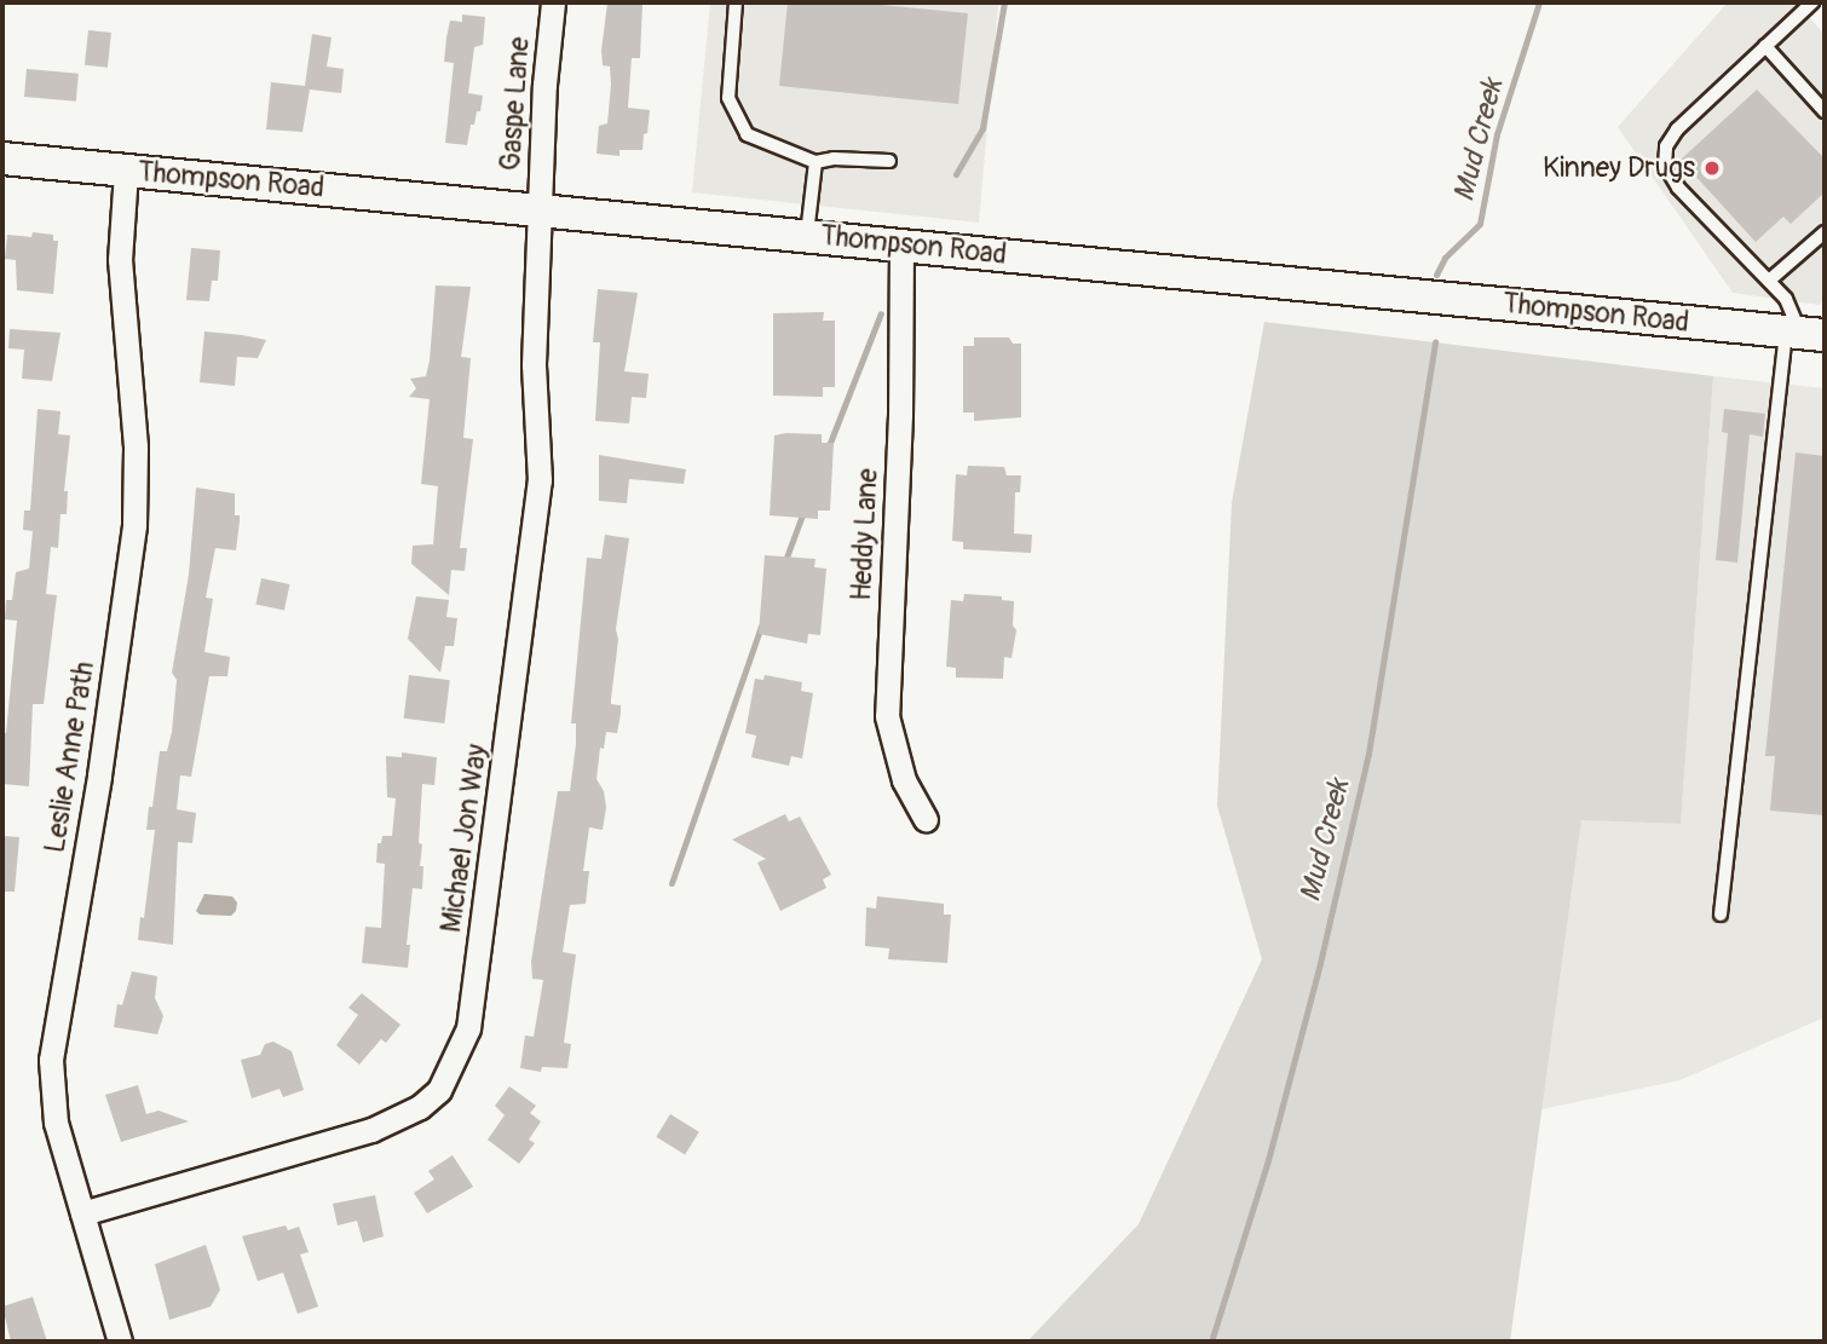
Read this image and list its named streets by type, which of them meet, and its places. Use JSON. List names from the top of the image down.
{
  "streets": {
    "street": [
      "Gaspe Lane",
      "Thompson Road",
      "Heddy Lane",
      "Leslie Anne Path",
      "Michael Jon Way"
    ]
  },
  "crossings": [
    ["Gaspe Lane", "Thompson Road"],
    ["Gaspe Lane", "Michael Jon Way"],
    ["Thompson Road", "Heddy Lane"],
    ["Thompson Road", "Leslie Anne Path"],
    ["Thompson Road", "Michael Jon Way"],
    ["Leslie Anne Path", "Michael Jon Way"]
  ],
  "water": ["Mud Creek"],
  "places": ["Kinney Drugs"]
}
